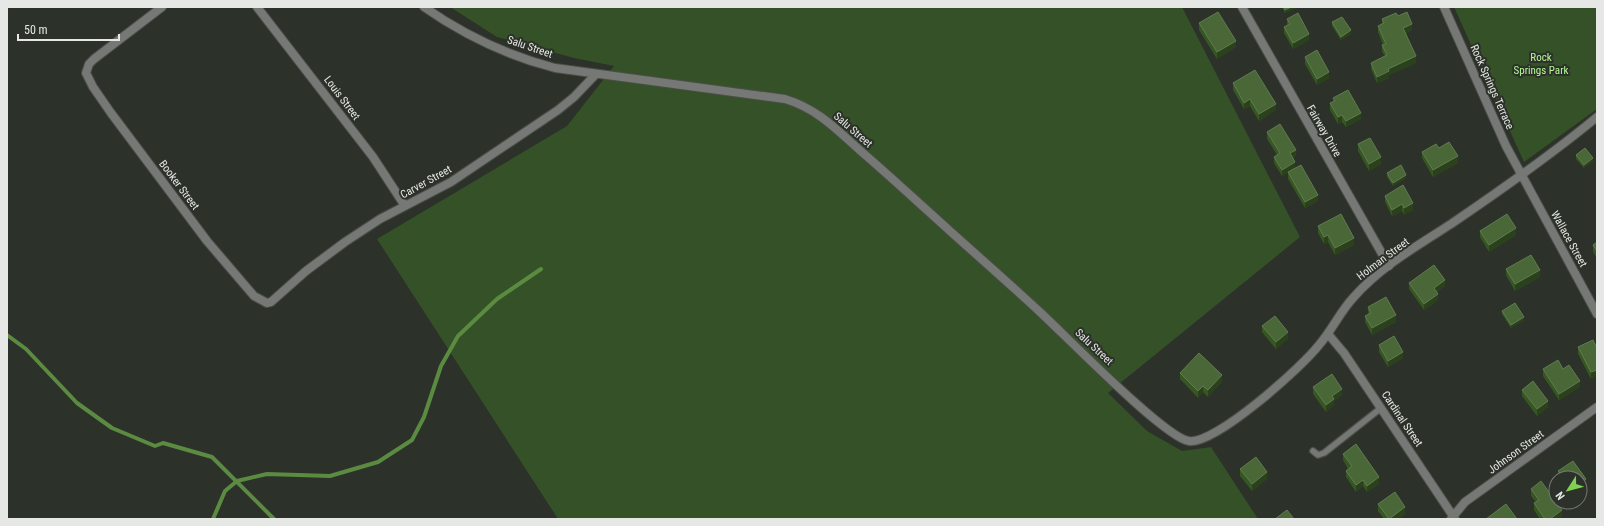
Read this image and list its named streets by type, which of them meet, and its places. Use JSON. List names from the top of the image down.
{
  "streets": {
    "street": [
      "Salu Street",
      "Rock Springs Terrace",
      "Louis Street",
      "Fairway Drive",
      "Carver Street",
      "Booker Street",
      "Wallace Street",
      "Holman Street",
      "Cardinal Street",
      "Johnson Street"
    ]
  },
  "crossings": [
    ["Salu Street", "Carver Street"],
    ["Salu Street", "Holman Street"],
    ["Rock Springs Terrace", "Wallace Street"],
    ["Rock Springs Terrace", "Holman Street"],
    ["Louis Street", "Carver Street"],
    ["Fairway Drive", "Holman Street"],
    ["Carver Street", "Booker Street"],
    ["Wallace Street", "Holman Street"],
    ["Holman Street", "Cardinal Street"],
    ["Cardinal Street", "Johnson Street"]
  ],
  "parks": ["Rock Springs Park"],
  "scale_bar": "50 m",
  "north": "bottom left"
}
